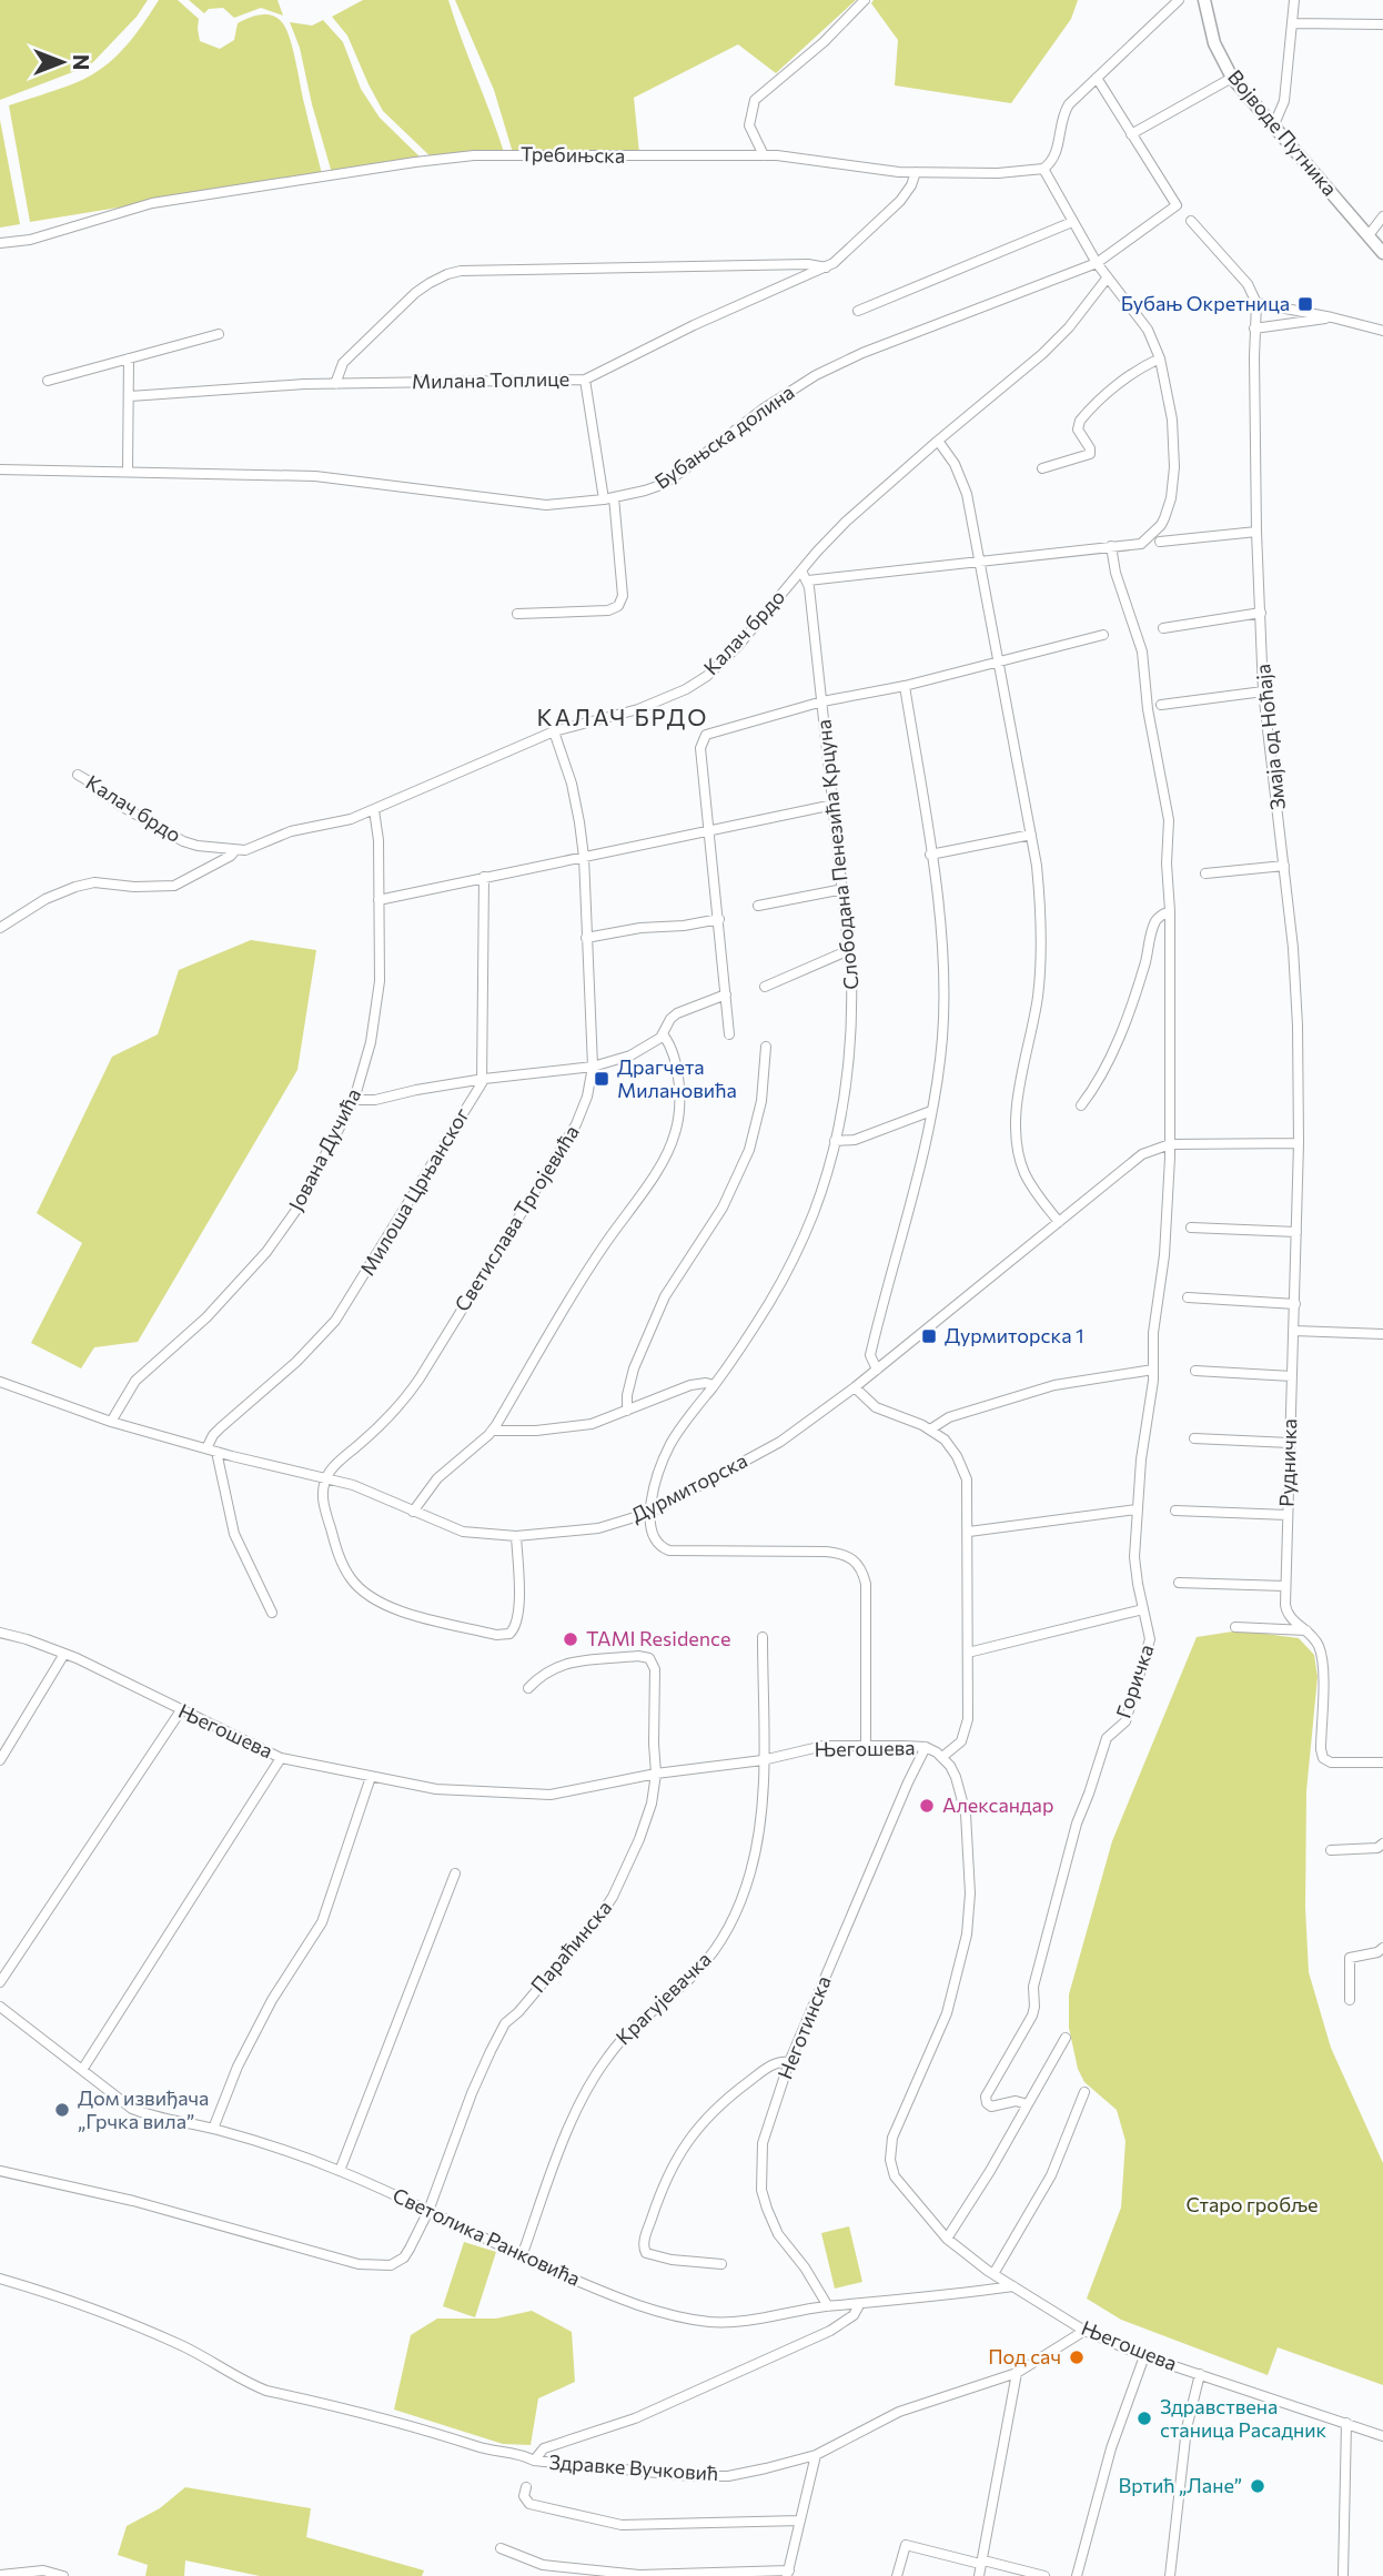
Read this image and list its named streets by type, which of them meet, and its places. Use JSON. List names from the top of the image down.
{
  "streets": {
    "street": [
      "Војводе Путника",
      "Требињска",
      "Милана Топлице",
      "Бубањска долина",
      "Калач брдо",
      "Змаја од Ноћаја",
      "Слободана Пенезића Крцуна",
      "Јована Дучића",
      "Милоша Црњанског",
      "Светислава Тргојевића",
      "Рудничка",
      "Дурмиторска",
      "Горичка",
      "Његошева",
      "Параћинска",
      "Крагујевачка",
      "Неготинска",
      "Светолика Ранковића",
      "Здравке Вучковић"
    ]
  },
  "crossings": [
    ["Требињска", "Милана Топлице"],
    ["Калач брдо", "Слободана Пенезића Крцуна"],
    ["Калач брдо", "Јована Дучића"],
    ["Калач брдо", "Светислава Тргојевића"],
    ["Змаја од Ноћаја", "Рудничка"],
    ["Змаја од Ноћаја", "Дурмиторска"],
    ["Слободана Пенезића Крцуна", "Дурмиторска"],
    ["Јована Дучића", "Дурмиторска"],
    ["Милоша Црњанског", "Дурмиторска"],
    ["Светислава Тргојевића", "Дурмиторска"],
    ["Рудничка", "Дурмиторска"],
    ["Дурмиторска", "Горичка"],
    ["Његошева", "Параћинска"],
    ["Његошева", "Крагујевачка"],
    ["Његошева", "Неготинска"],
    ["Његошева", "Светолика Ранковића"],
    ["Његошева", "Здравке Вучковић"],
    ["Параћинска", "Светолика Ранковића"],
    ["Крагујевачка", "Светолика Ранковића"],
    ["Неготинска", "Светолика Ранковића"]
  ],
  "districts": ["КАЛАЧ БРДО"],
  "parks": ["Старо гробље"],
  "places": {
    "transit": ["Бубањ Окретница", "Драгчета Милановића", "Дурмиторска 1"],
    "other": [
      "TAMI Residence",
      "Александар",
      "Дом извиђача „Грчка вила”",
      "Под сач",
      "Здравствена станица Расадник",
      "Вртић „Лане”"
    ]
  },
  "north": "right"
}
